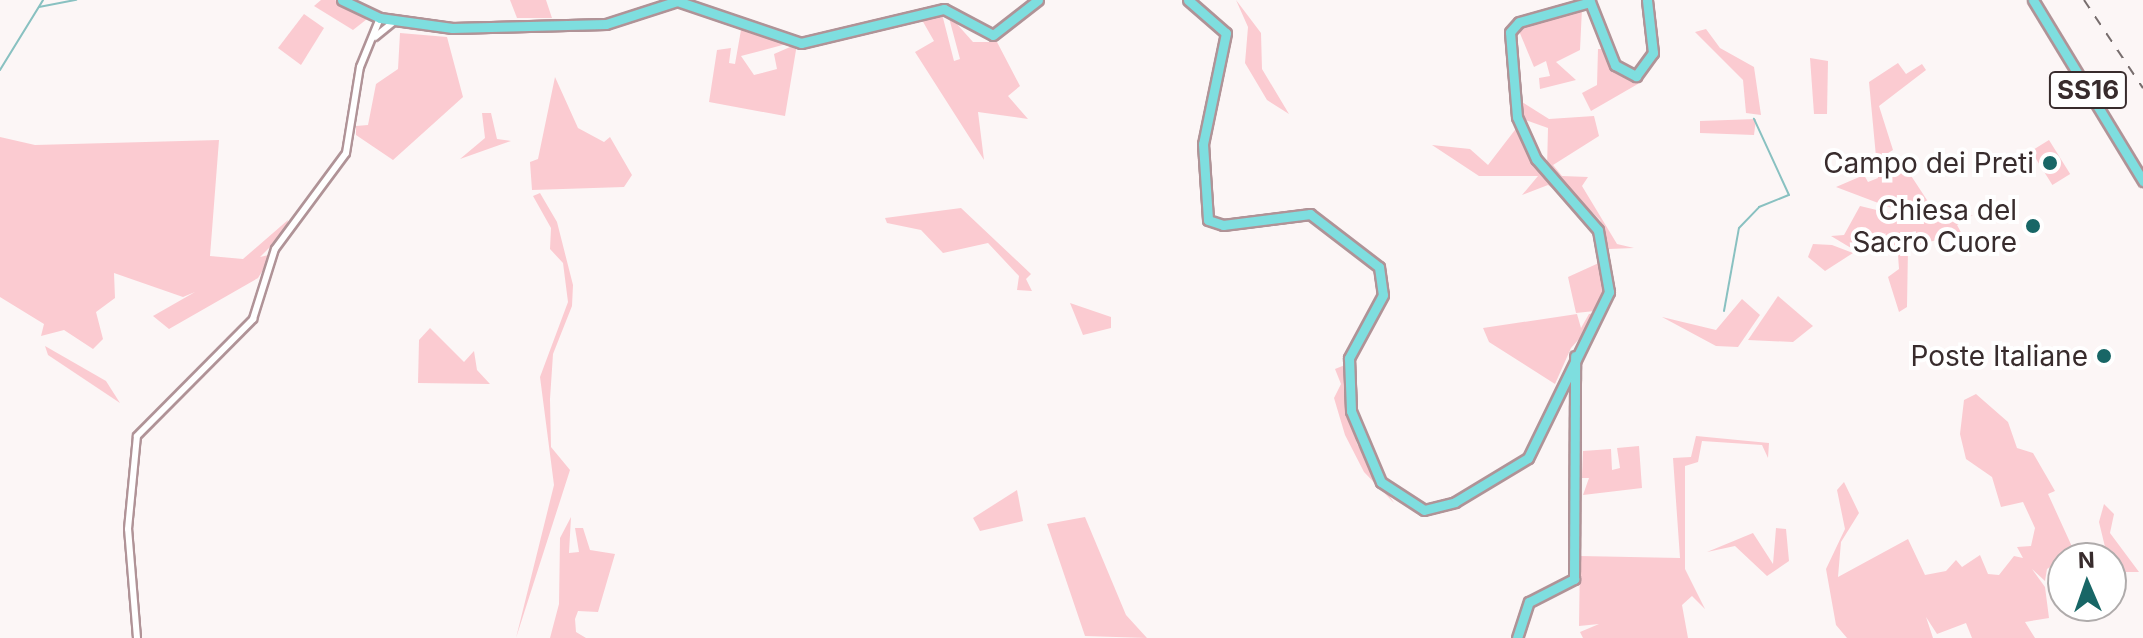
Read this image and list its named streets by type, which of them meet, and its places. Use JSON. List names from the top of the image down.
{
  "streets": {
    "main road": ["SS16"]
  },
  "places": ["Campo dei Preti", "Chiesa del Sacro Cuore", "Poste Italiane"],
  "north": "top"
}
